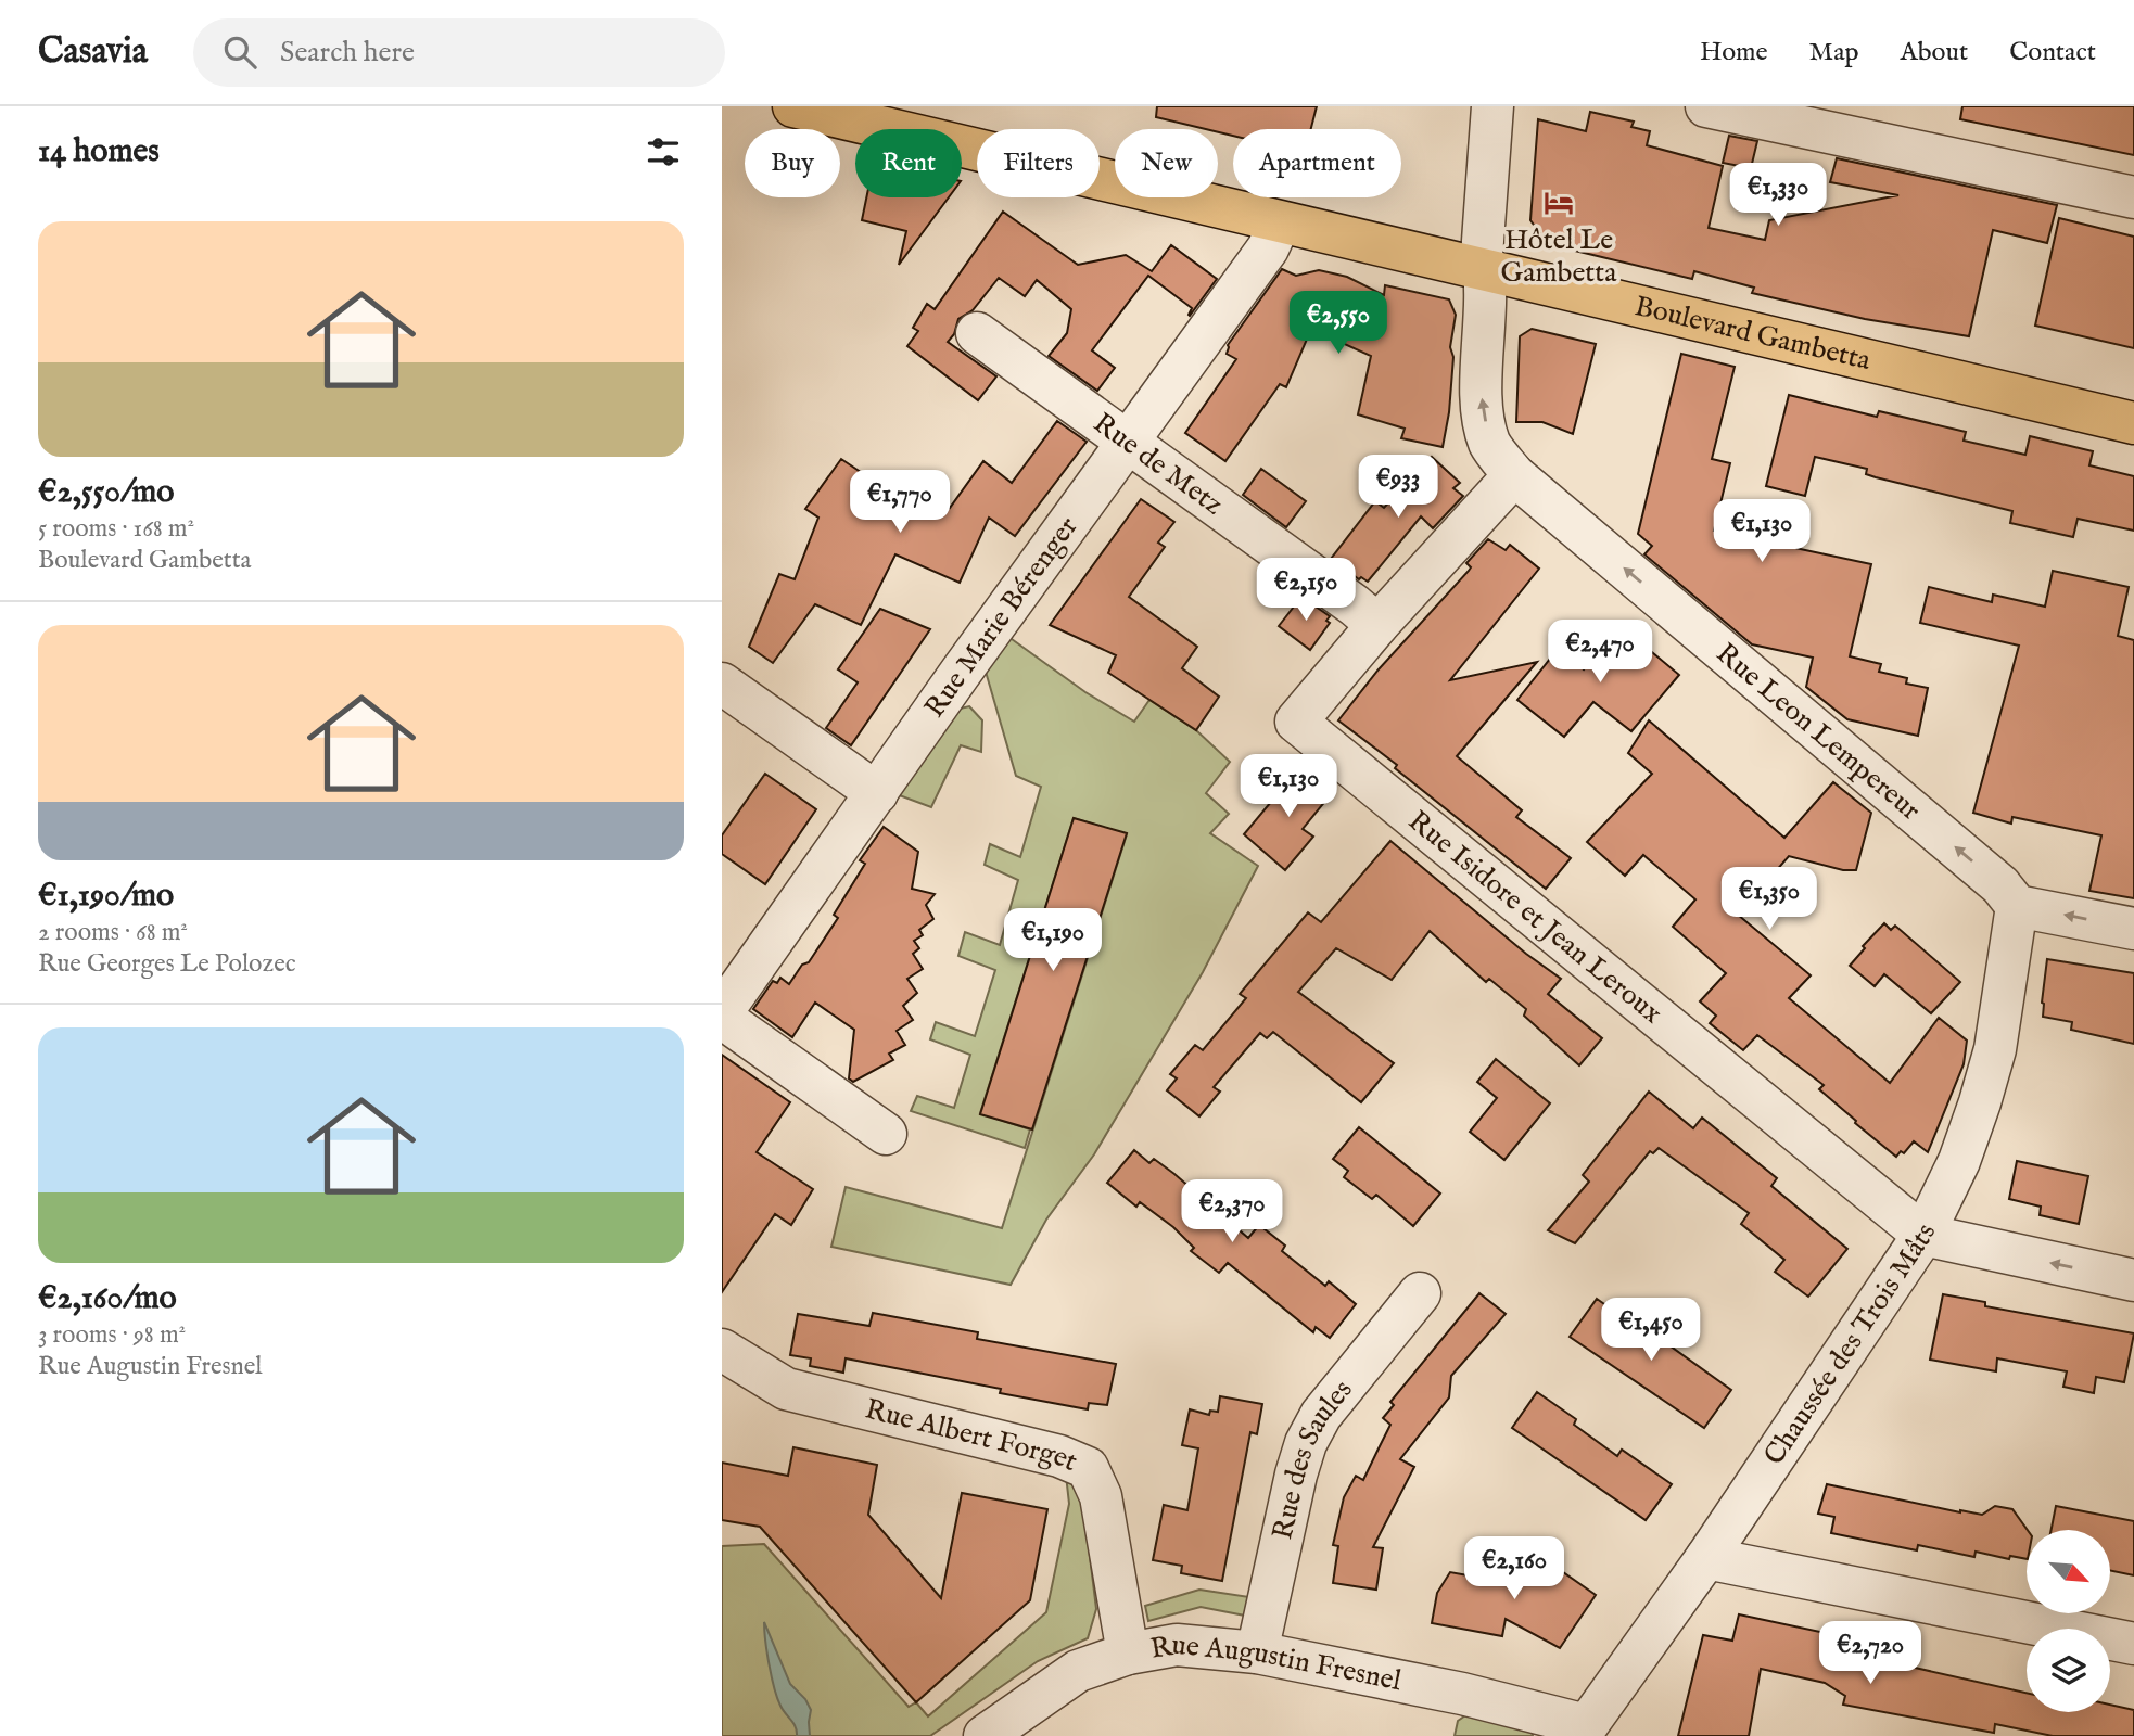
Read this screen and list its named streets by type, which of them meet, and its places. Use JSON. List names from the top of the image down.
{
  "streets": {
    "main road": ["Boulevard Gambetta"],
    "street": [
      "Rue de Metz",
      "Rue Marie Bérenger",
      "Rue Leon Lempereur",
      "Rue Isidore et Jean Leroux",
      "Chaussée des Trois Mâts",
      "Rue Albert Forget",
      "Rue des Saules",
      "Rue Augustin Fresnel"
    ]
  },
  "crossings": [
    ["Boulevard Gambetta", "Rue Marie Bérenger"],
    ["Boulevard Gambetta", "Rue Leon Lempereur"],
    ["Rue de Metz", "Rue Marie Bérenger"],
    ["Rue de Metz", "Rue Isidore et Jean Leroux"],
    ["Rue Leon Lempereur", "Rue Isidore et Jean Leroux"],
    ["Rue Leon Lempereur", "Chaussée des Trois Mâts"],
    ["Rue Isidore et Jean Leroux", "Chaussée des Trois Mâts"],
    ["Chaussée des Trois Mâts", "Rue Augustin Fresnel"],
    ["Rue Albert Forget", "Rue Augustin Fresnel"],
    ["Rue des Saules", "Rue Augustin Fresnel"]
  ],
  "one_way": ["Rue Leon Lempereur"],
  "places": {
    "hotel": ["Hôtel Le Gambetta"]
  },
  "north": "bottom right",
  "page": {
    "header": "Casavia",
    "search": "Search here",
    "nav": [
      "Home",
      "Map",
      "About",
      "Contact"
    ],
    "heading": "14 homes",
    "chip": [
      "Buy",
      "Rent",
      "Filters",
      "New",
      "Apartment"
    ],
    "price": [
      "€1,330",
      "€2,550",
      "€933",
      "€1,770",
      "€1,130",
      "€2,150",
      "€2,470",
      "€1,130",
      "€1,350",
      "€1,190",
      "€2,370",
      "€1,450",
      "€2,160",
      "€2,720"
    ],
    "list": [
      {
        "name": "€2,550/mo",
        "note": "5 rooms · 168 m² · Boulevard Gambetta"
      },
      {
        "name": "€1,190/mo",
        "note": "2 rooms · 68 m² · Rue Georges Le Polozec"
      },
      {
        "name": "€2,160/mo",
        "note": "3 rooms · 98 m² · Rue Augustin Fresnel"
      }
    ]
  }
}
